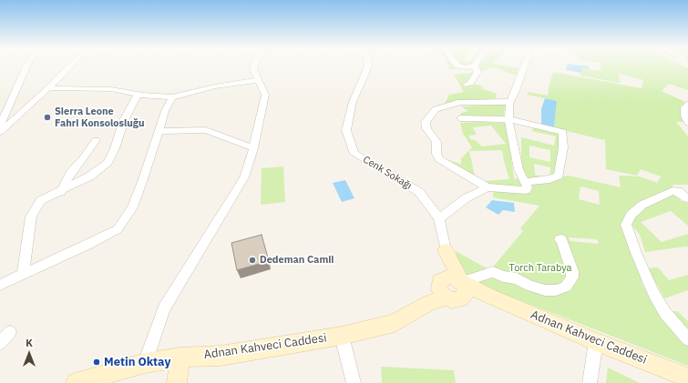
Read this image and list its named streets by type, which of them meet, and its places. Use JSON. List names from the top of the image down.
{
  "streets": {
    "main road": ["Adnan Kahveci Caddesi"],
    "street": ["Cenk Sokağı"]
  },
  "parks": ["Torch Tarabya"],
  "places": ["Sierra Leone Fahri Konsolosluğu", "Dedeman Camii", "Metin Oktay"],
  "north": "top"
}
